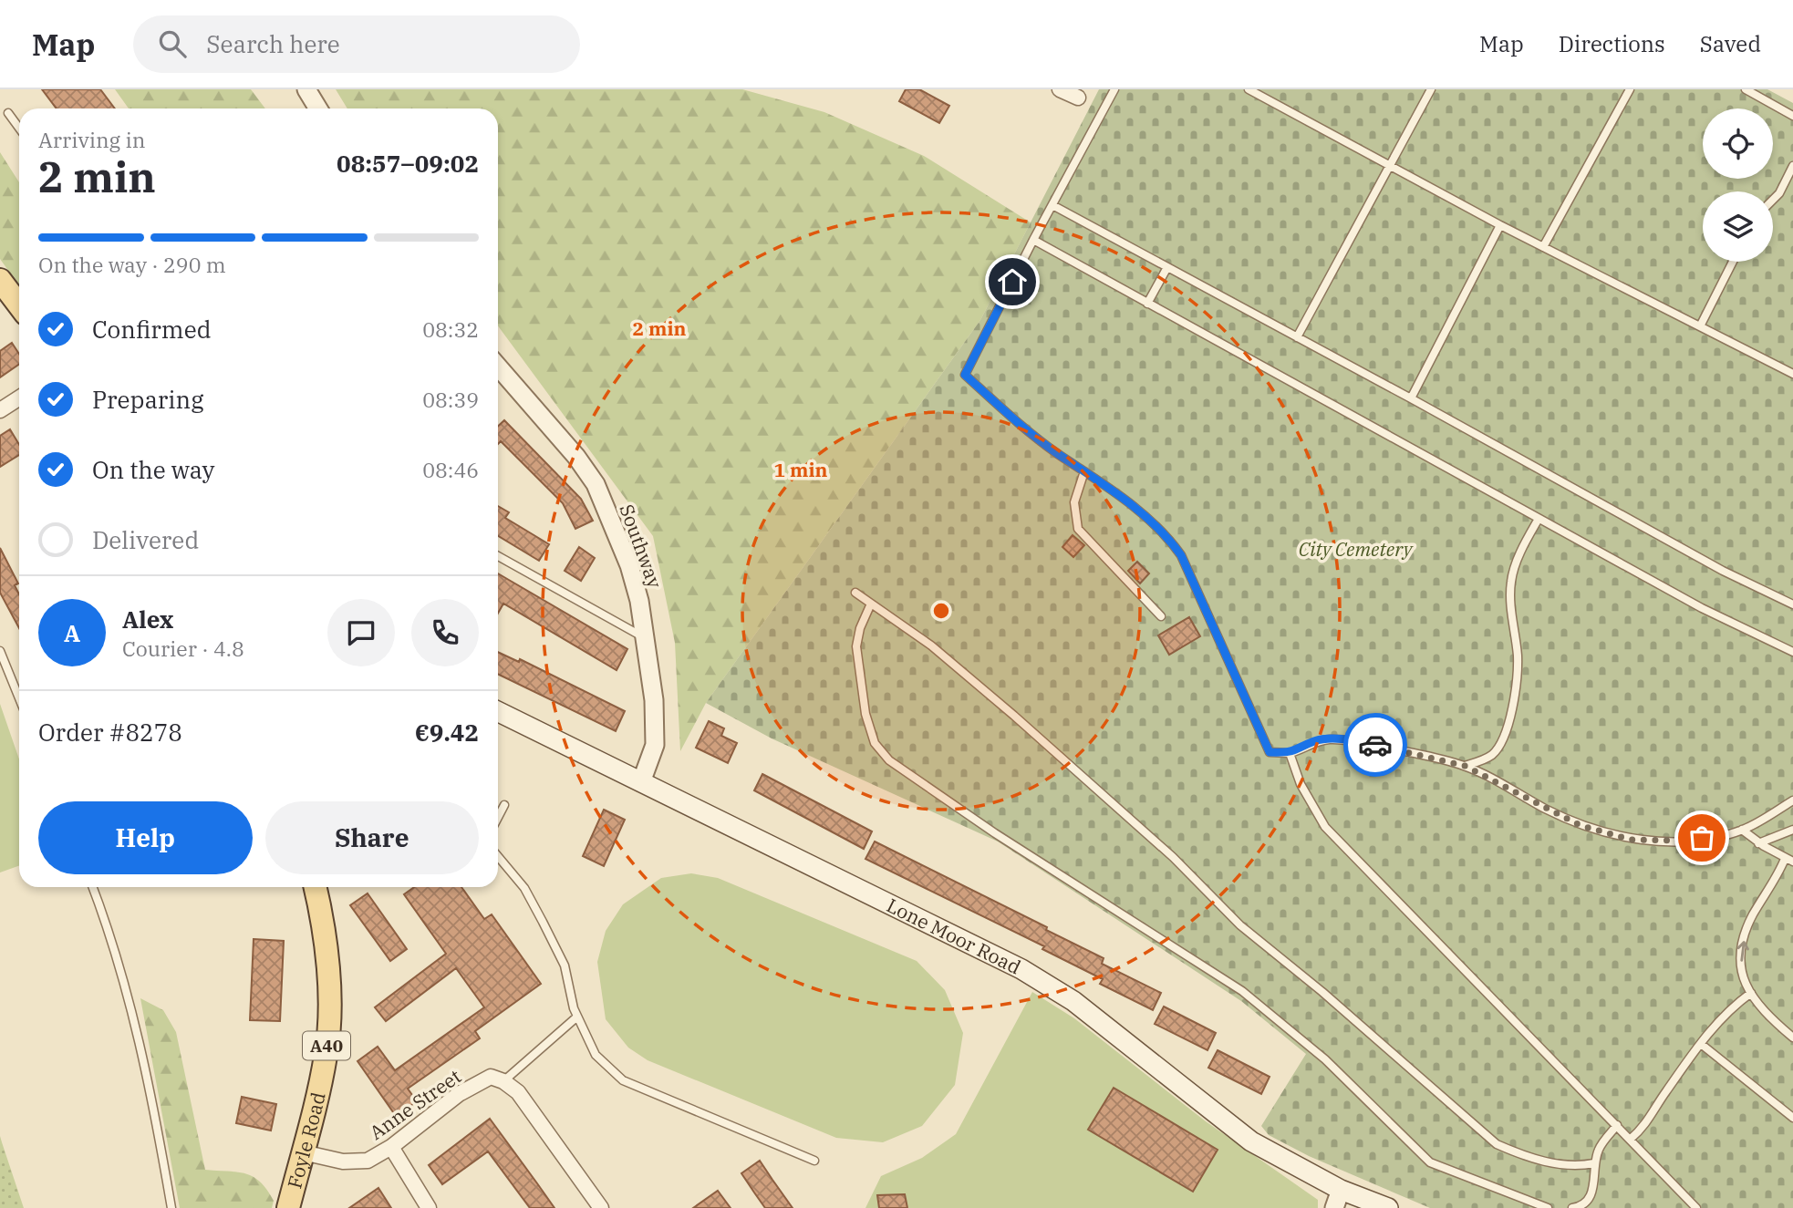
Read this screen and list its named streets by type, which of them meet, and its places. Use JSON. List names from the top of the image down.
{
  "streets": {
    "main road": ["Lone Moor Road", "A40", "Foyle Road"],
    "street": ["Southway", "Anne Street"]
  },
  "crossings": [
    ["Southway", "Lone Moor Road"],
    ["Anne Street", "Foyle Road"]
  ],
  "parks": ["City Cemetery"],
  "page": {
    "header": "Map",
    "search": "Search here",
    "nav": ["Map", "Directions", "Saved"],
    "heading": ["2 min", "Arriving in", "08:57–09:02"],
    "panel": [
      "Alex",
      "Courier · 4.8",
      "Order #8278",
      "€9.42"
    ],
    "bar": "On the way · 290 m",
    "list": [
      ["Confirmed", "08:32"],
      ["Preparing", "08:39"],
      ["On the way", "08:46"],
      "Delivered"
    ],
    "round": "A",
    "buttons": ["Help", "Share"]
  },
  "rings": ["2 min", "1 min"]
}
